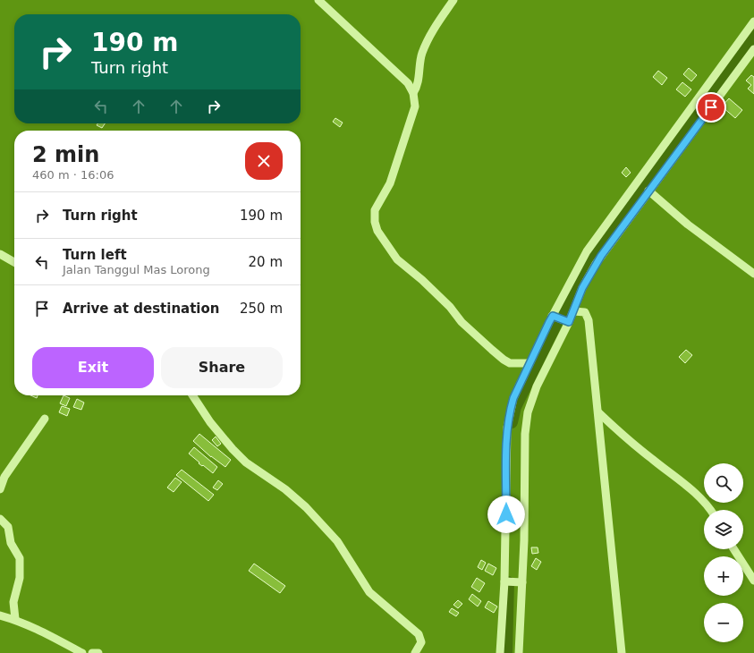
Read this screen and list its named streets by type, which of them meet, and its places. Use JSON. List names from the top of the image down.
{
  "page": {
    "turn": ["190 m", "Turn right"],
    "heading": ["2 min", "460 m · 16:06"],
    "list": [
      {
        "name": "Turn right",
        "value": "190 m"
      },
      {
        "name": "Turn left",
        "note": "Jalan Tanggul Mas Lorong",
        "value": "20 m"
      },
      {
        "name": "Arrive at destination",
        "value": "250 m"
      }
    ],
    "buttons": ["Exit", "Share"],
    "map_buttons": ["+", "−"]
  }
}
